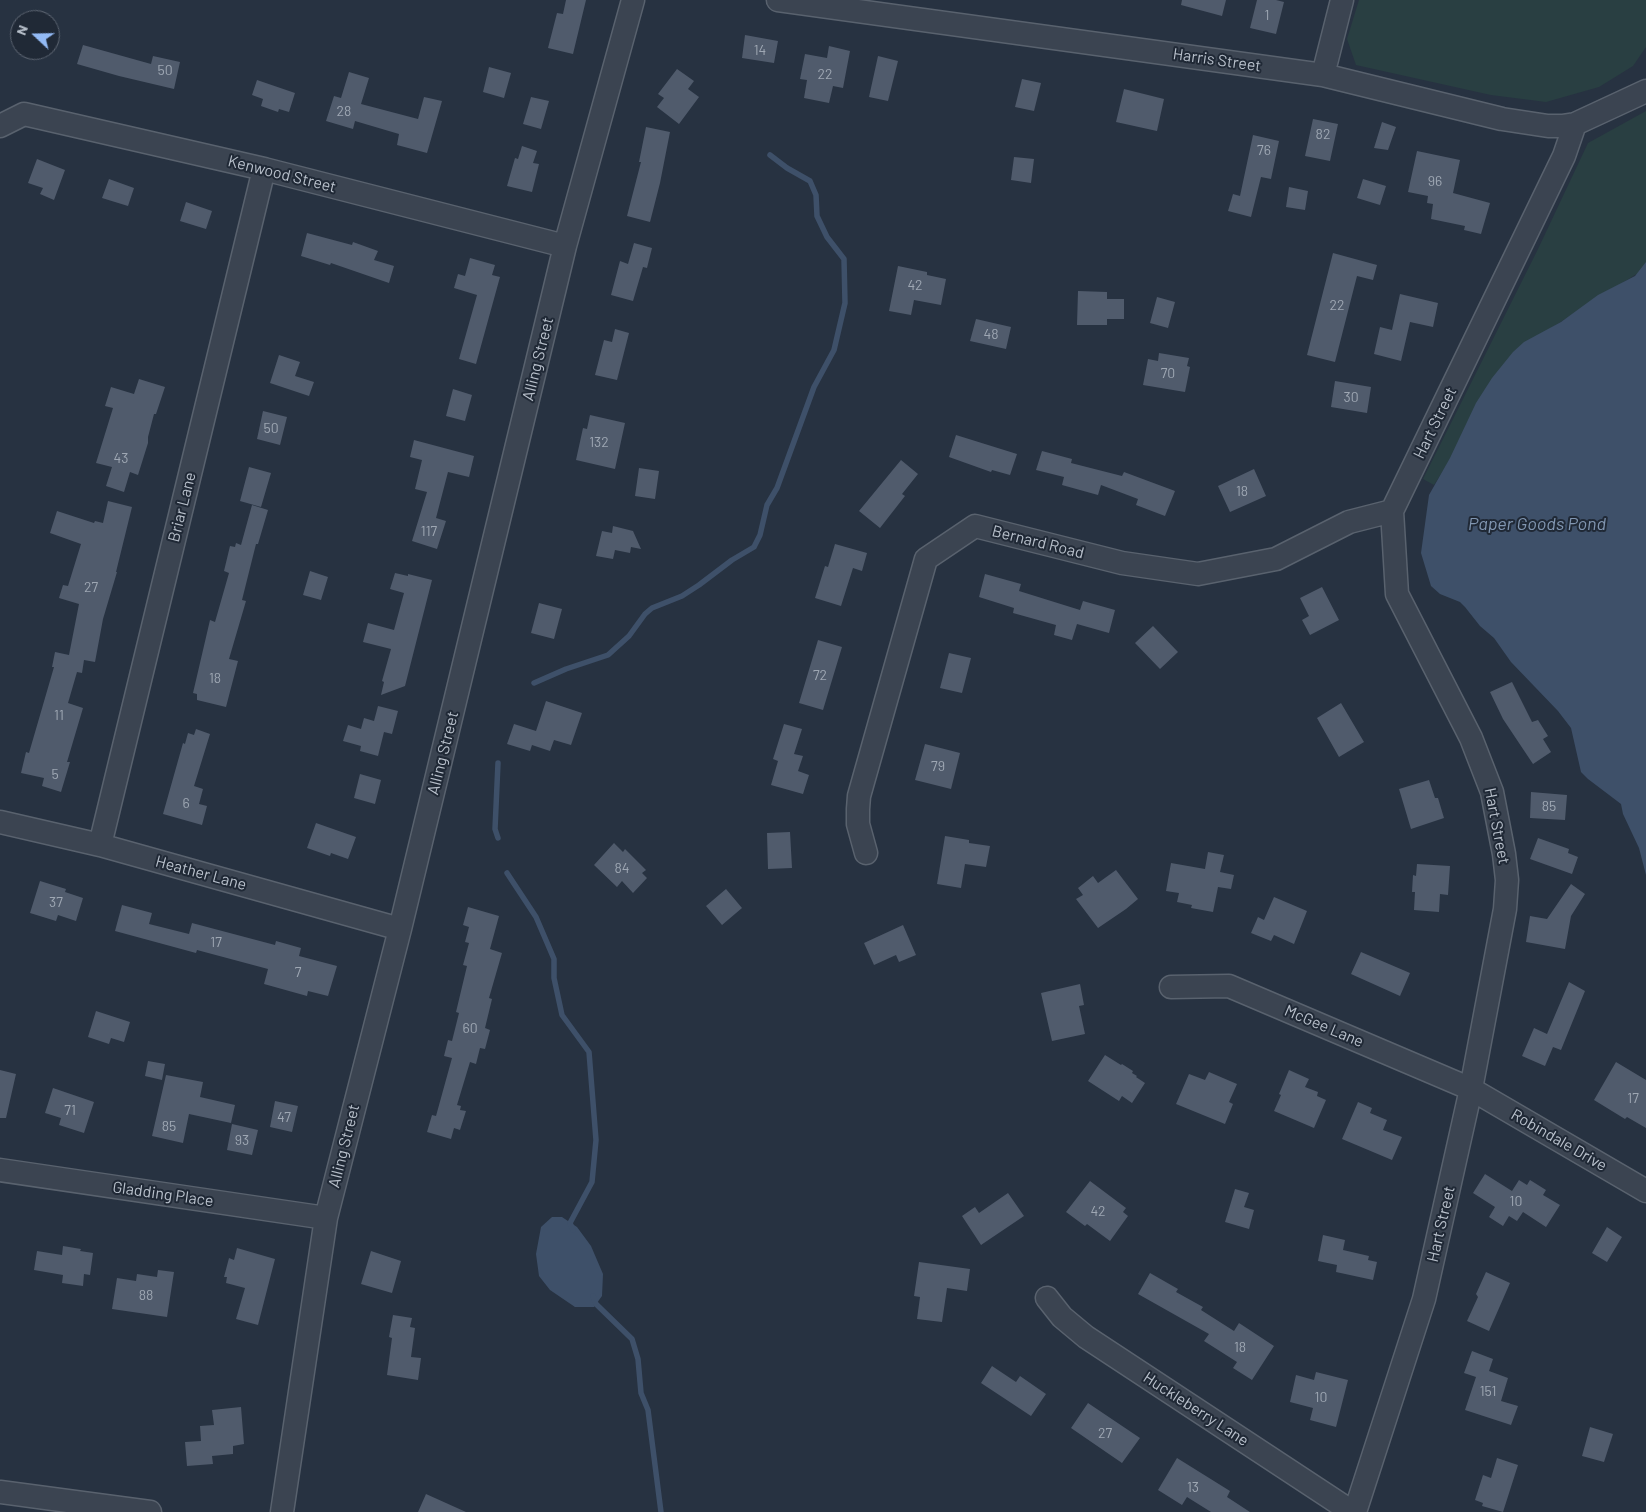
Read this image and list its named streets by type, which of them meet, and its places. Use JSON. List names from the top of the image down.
{
  "streets": {
    "street": [
      "Harris Street",
      "Kenwood Street",
      "Alling Street",
      "Hart Street",
      "Briar Lane",
      "Bernard Road",
      "Heather Lane",
      "McGee Lane",
      "Robindale Drive",
      "Gladding Place",
      "Huckleberry Lane"
    ]
  },
  "crossings": [
    ["Harris Street", "Hart Street"],
    ["Kenwood Street", "Alling Street"],
    ["Kenwood Street", "Briar Lane"],
    ["Alling Street", "Heather Lane"],
    ["Alling Street", "Gladding Place"],
    ["Hart Street", "Bernard Road"],
    ["Hart Street", "McGee Lane"],
    ["Hart Street", "Robindale Drive"],
    ["Hart Street", "Huckleberry Lane"],
    ["Briar Lane", "Heather Lane"],
    ["McGee Lane", "Robindale Drive"]
  ],
  "water": ["Paper Goods Pond"],
  "house_numbers": [
    "1",
    "14",
    "50",
    "22",
    "28",
    "82",
    "76",
    "96",
    "42",
    "22",
    "48",
    "70",
    "30",
    "50",
    "132",
    "43",
    "18",
    "117",
    "27",
    "72",
    "18",
    "11",
    "79",
    "5",
    "6",
    "85",
    "84",
    "37",
    "17",
    "7",
    "60",
    "17",
    "71",
    "47",
    "85",
    "93",
    "10",
    "42",
    "88",
    "18",
    "151",
    "10",
    "27",
    "13"
  ],
  "north": "left"
}
